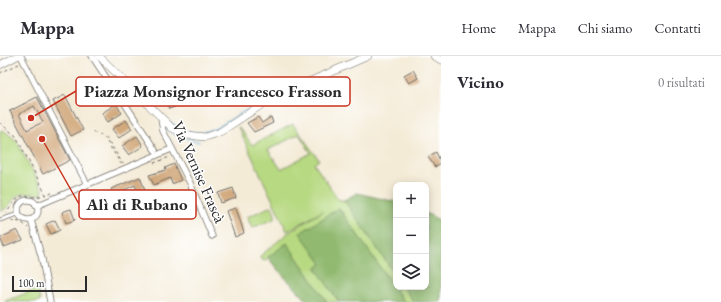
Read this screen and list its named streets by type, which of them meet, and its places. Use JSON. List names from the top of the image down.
{
  "streets": {
    "street": ["Via Vernise Frascà"]
  },
  "places": ["Piazza Monsignor Francesco Frasson", "Alì di Rubano"],
  "scale_bar": "100 m",
  "page": {
    "header": "Mappa",
    "nav": [
      "Home",
      "Mappa",
      "Chi siamo",
      "Contatti"
    ],
    "heading": ["Vicino", "0 risultati"],
    "map_buttons": ["+", "−"],
    "scale": "100 m"
  }
}
